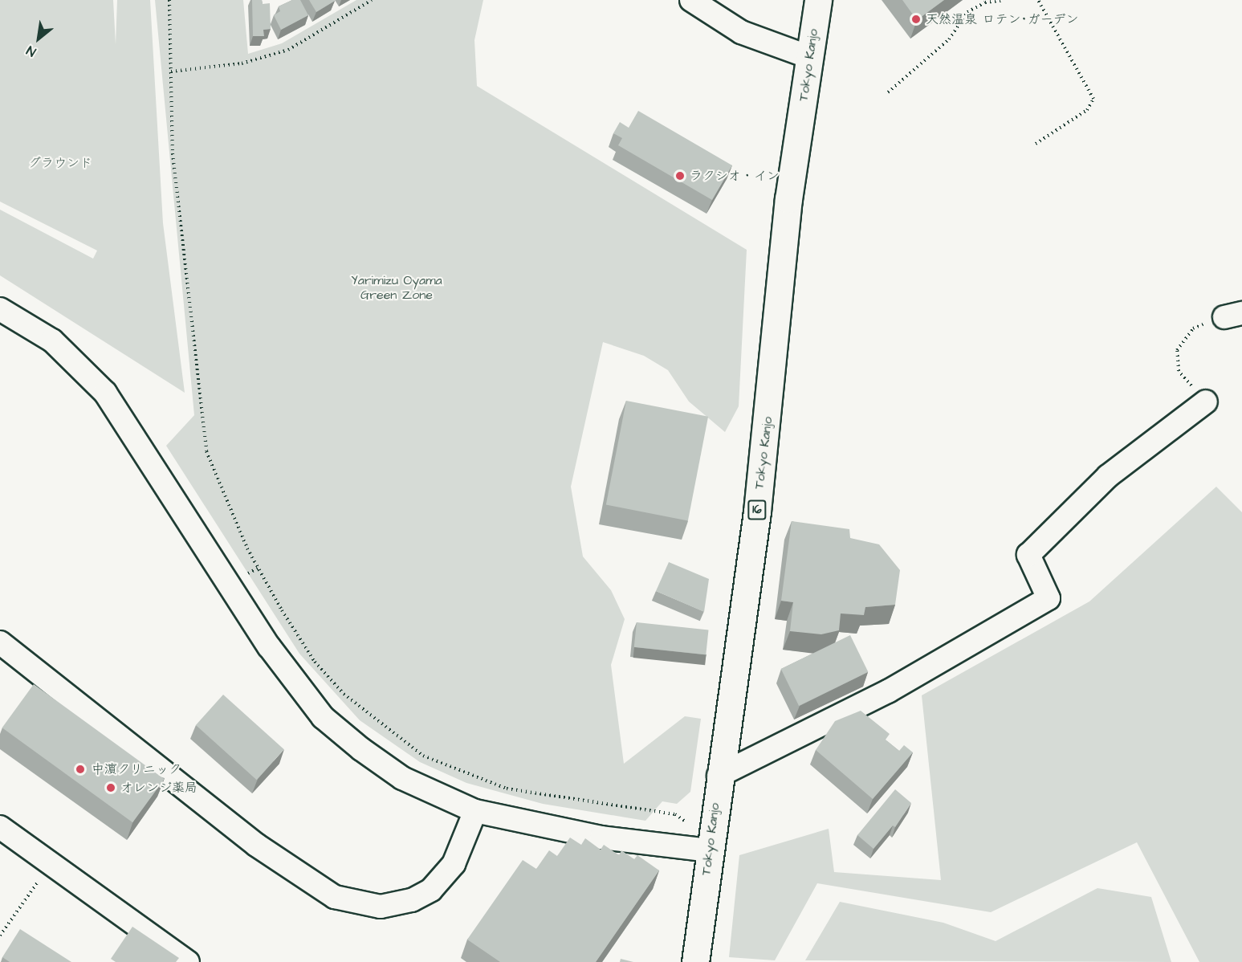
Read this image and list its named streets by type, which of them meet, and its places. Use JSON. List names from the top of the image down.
{
  "streets": {
    "highway": ["Tokyo Kanjo", "16"]
  },
  "parks": ["グラウンド", "Yarimizu Oyama Green Zone"],
  "places": [
    "天然温泉 ロテン･ガーデン",
    "ラクシオ・イン",
    "中濵クリニック",
    "オレンジ薬局"
  ],
  "north": "bottom left"
}
